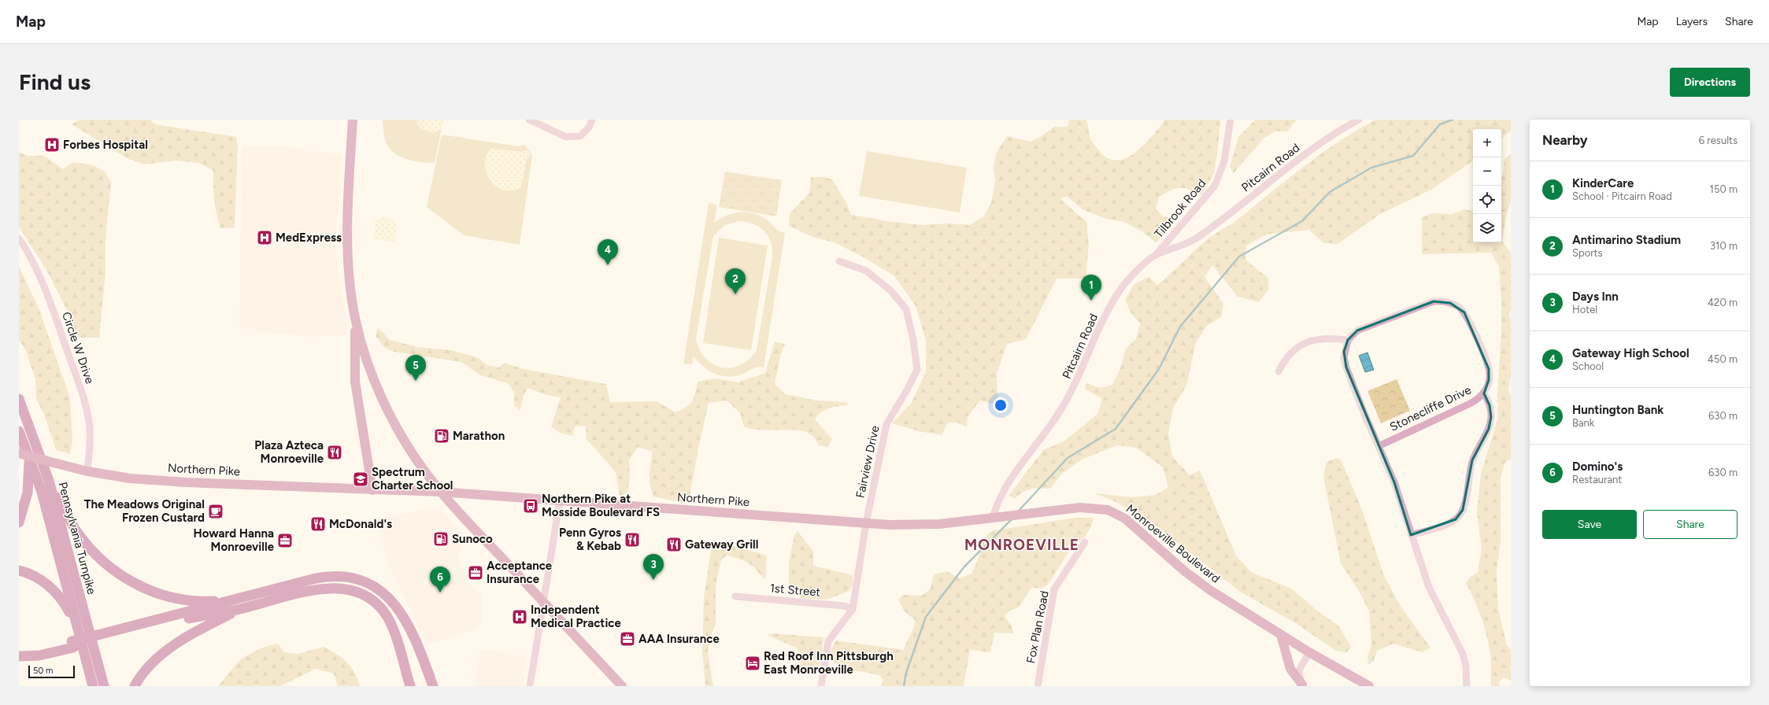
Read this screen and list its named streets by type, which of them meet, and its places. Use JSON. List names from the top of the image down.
{
  "streets": {
    "highway": ["Pennsylvania Turnpike"],
    "main road": ["Northern Pike", "Monroeville Boulevard"],
    "street": [
      "Pitcairn Road",
      "Tilbrook Road",
      "Circle W Drive",
      "Stonecliffe Drive",
      "Fairview Drive",
      "1st Street",
      "Fox Plan Road"
    ]
  },
  "crossings": [
    ["Pitcairn Road", "Tilbrook Road"],
    ["Pitcairn Road", "Northern Pike"],
    ["Pitcairn Road", "Monroeville Boulevard"],
    ["Circle W Drive", "Northern Pike"],
    ["Fairview Drive", "Northern Pike"],
    ["Fairview Drive", "1st Street"],
    ["Northern Pike", "Pennsylvania Turnpike"],
    ["Northern Pike", "Monroeville Boulevard"]
  ],
  "districts": ["MONROEVILLE"],
  "places": {
    "hospital": ["Forbes Hospital", "MedExpress", "Independent Medical Practice"],
    "fuel station": ["Marathon", "Sunoco"],
    "restaurant": [
      "Plaza Azteca Monroeville",
      "McDonald's",
      "Penn Gyros & Kebab",
      "Gateway Grill"
    ],
    "school or university": ["Spectrum Charter School"],
    "bus stop": ["Northern Pike at Mosside Boulevard FS"],
    "cafe": ["The Meadows Original Frozen Custard"],
    "office": ["Howard Hanna Monroeville", "Acceptance Insurance", "AAA Insurance"],
    "hotel": ["Red Roof Inn Pittsburgh East Monroeville"]
  },
  "scale_bar": "50 m",
  "page": {
    "header": "Map",
    "nav": ["Map", "Layers", "Share"],
    "buttons": [
      "Directions",
      ["Save", "Share"]
    ],
    "title": "Find us",
    "heading": ["Nearby", "6 results"],
    "map_buttons": ["+", "−"],
    "list": [
      {
        "mark": "1",
        "name": "KinderCare",
        "note": "School · Pitcairn Road",
        "value": "150 m"
      },
      {
        "mark": "2",
        "name": "Antimarino Stadium",
        "note": "Sports",
        "value": "310 m"
      },
      {
        "mark": "3",
        "name": "Days Inn",
        "note": "Hotel",
        "value": "420 m"
      },
      {
        "mark": "4",
        "name": "Gateway High School",
        "note": "School",
        "value": "450 m"
      },
      {
        "mark": "5",
        "name": "Huntington Bank",
        "note": "Bank",
        "value": "630 m"
      },
      {
        "mark": "6",
        "name": "Domino's",
        "note": "Restaurant",
        "value": "630 m"
      }
    ],
    "pins": [
      "4",
      "2",
      "1",
      "5",
      "3",
      "6"
    ],
    "scale": "50 m"
  }
}
